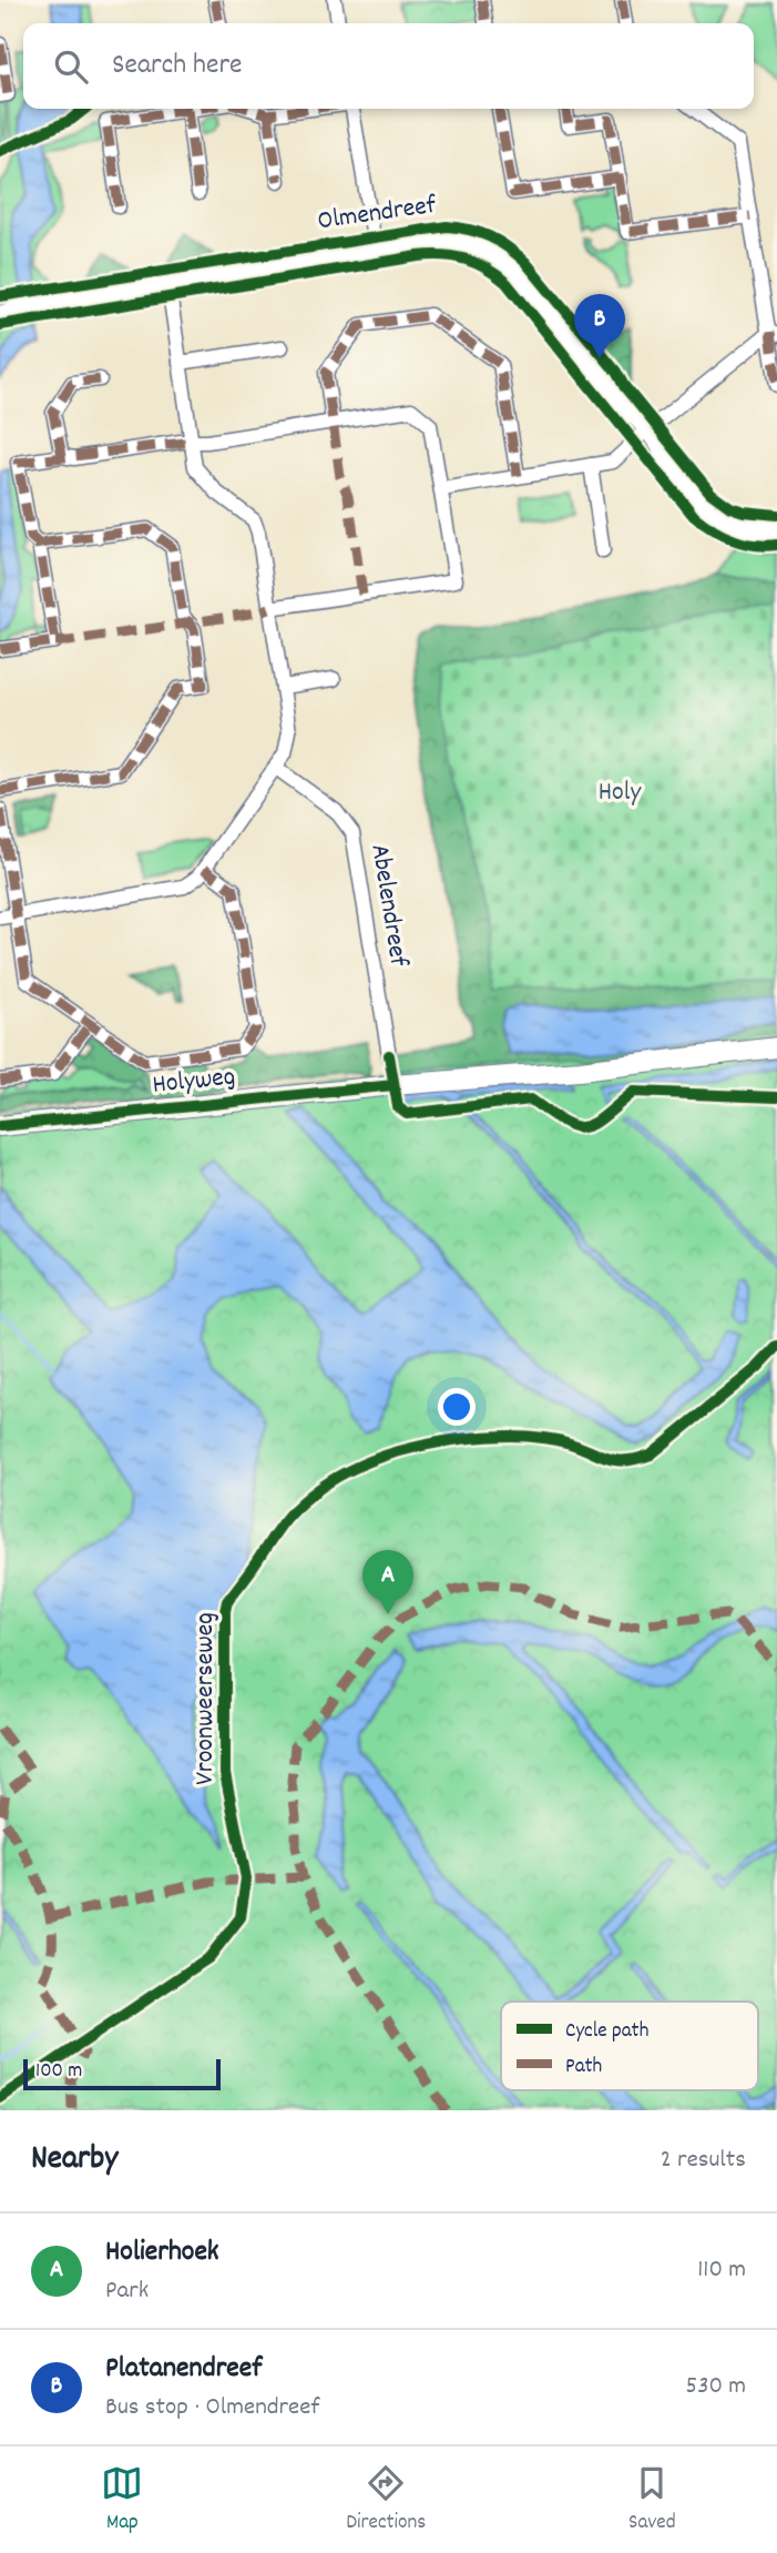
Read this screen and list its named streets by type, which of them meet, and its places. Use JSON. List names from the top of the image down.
{
  "streets": {
    "street": ["Olmendreef", "Abelendreef", "Holyweg"],
    "cycle path": ["Vroonweerseweg"]
  },
  "parks": ["Holy"],
  "legend": ["Cycle path", "Path"],
  "scale_bar": "100 m",
  "page": {
    "search": "Search here",
    "pins": ["B", "A"],
    "scale": "100 m",
    "heading": ["Nearby", "2 results"],
    "list": [
      {
        "mark": "A",
        "name": "Holierhoek",
        "note": "Park",
        "value": "110 m"
      },
      {
        "mark": "B",
        "name": "Platanendreef",
        "note": "Bus stop · Olmendreef",
        "value": "530 m"
      }
    ],
    "nav": ["Map", "Directions", "Saved"]
  }
}
